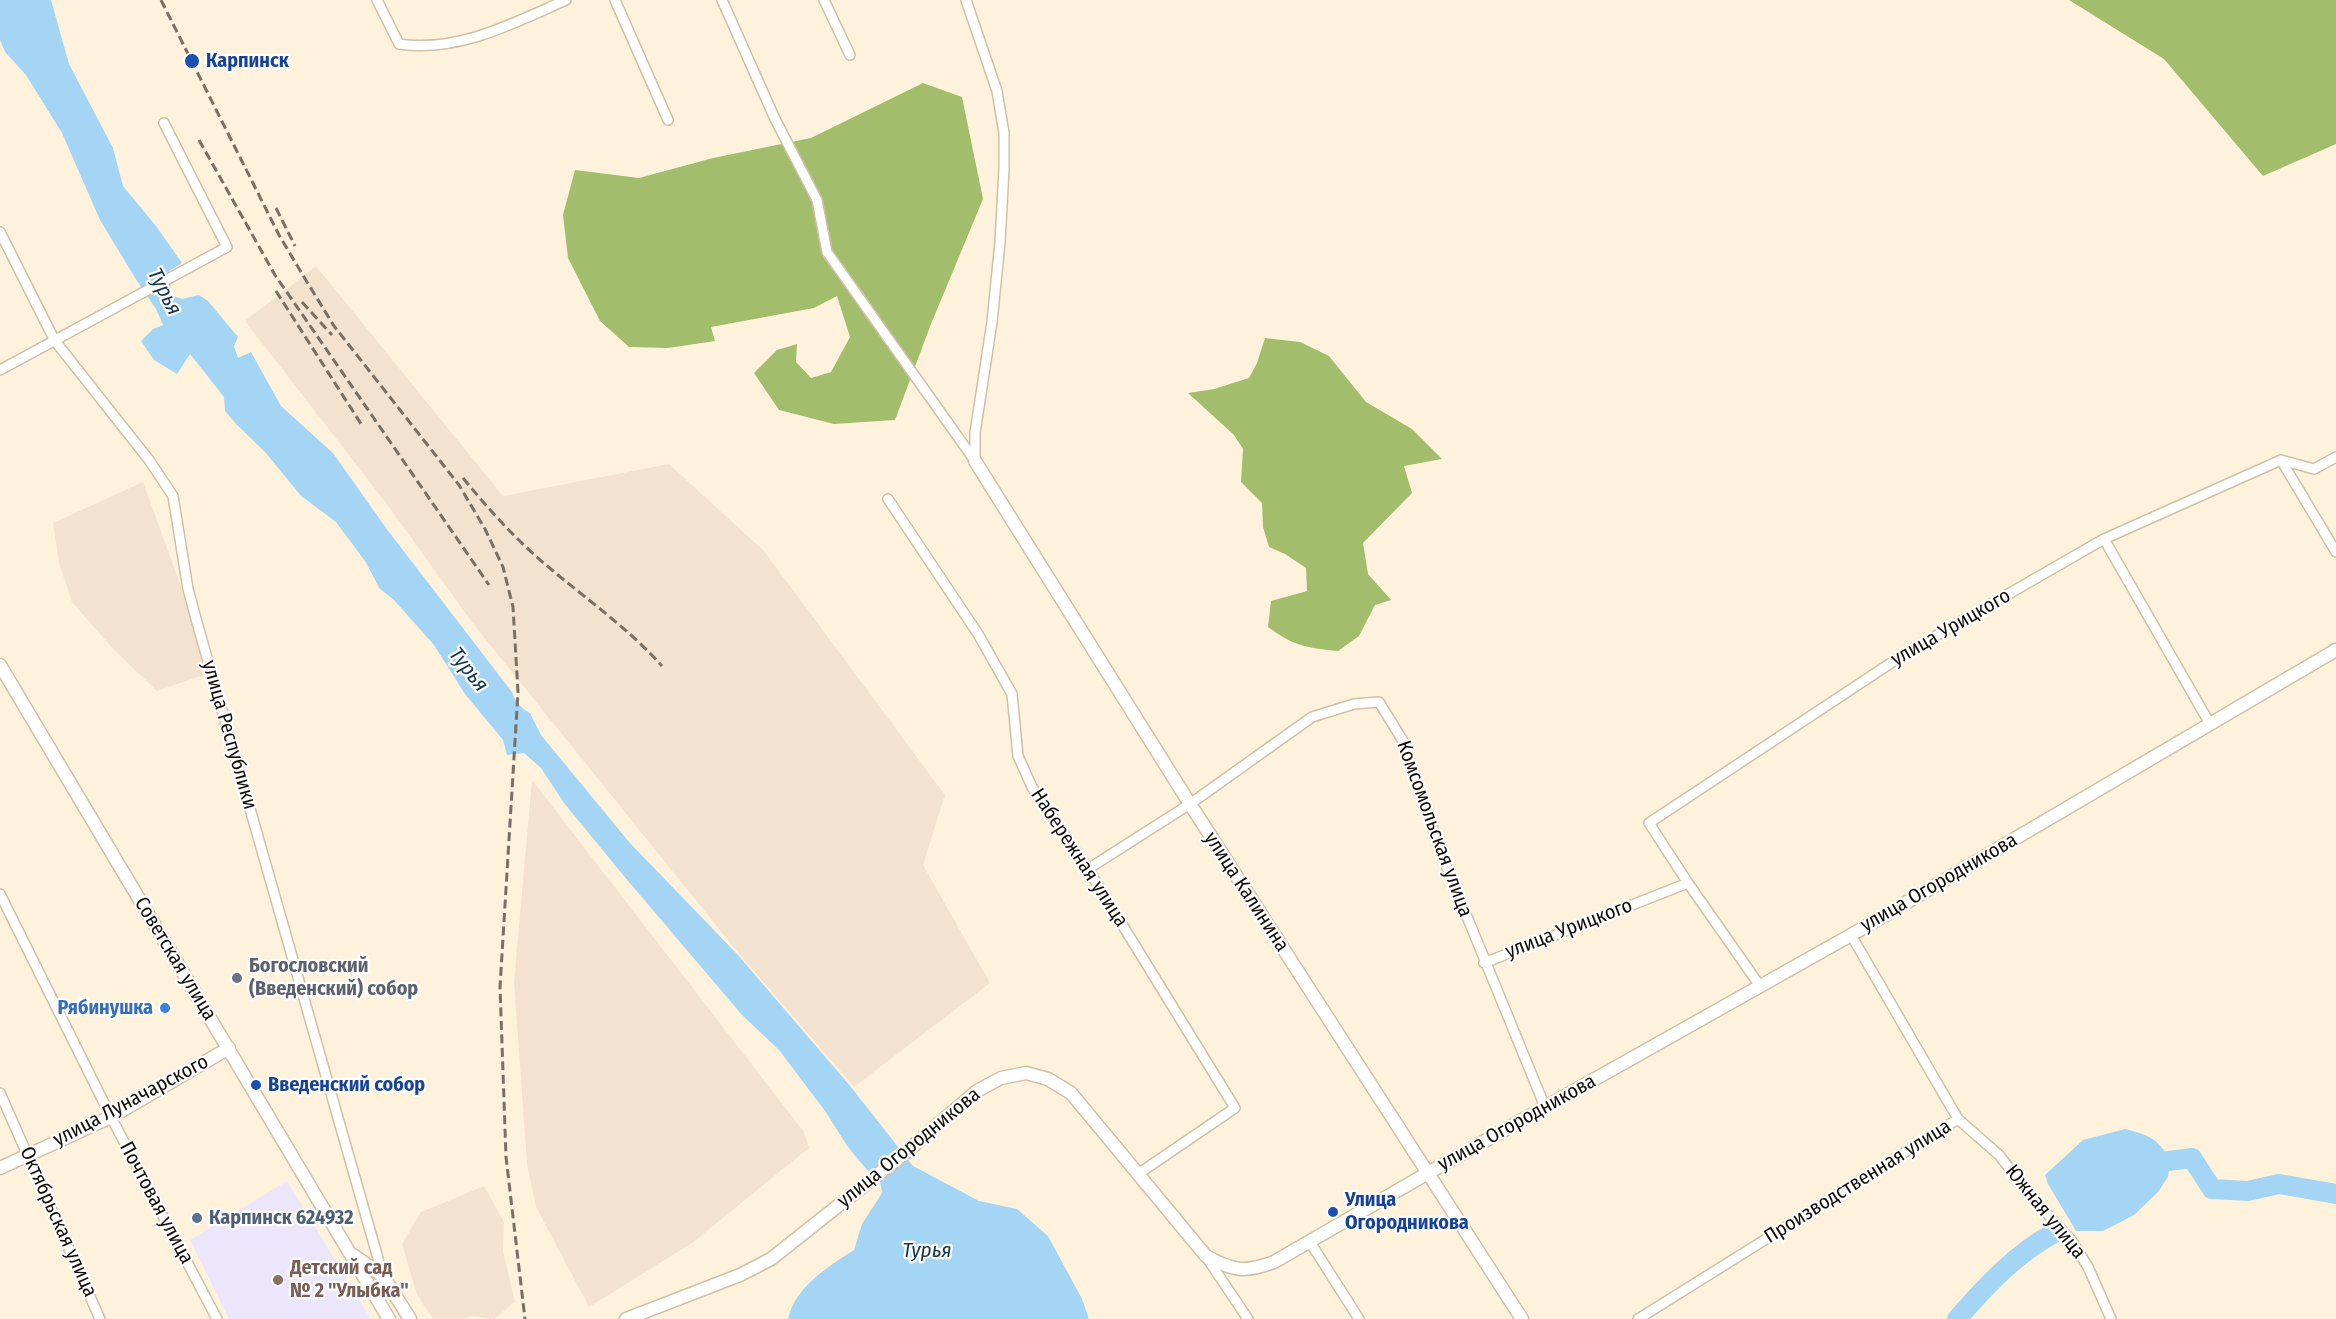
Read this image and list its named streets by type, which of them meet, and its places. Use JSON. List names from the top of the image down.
{
  "streets": {
    "street": [
      "улица Урицкого",
      "улица Республики",
      "Комсомольская улица",
      "Набережная улица",
      "улица Огородникова",
      "улица Калинина",
      "Советская улица",
      "улица Луначарского",
      "Производственная улица",
      "Почтовая улица",
      "Южная улица",
      "Октябрьская улица"
    ]
  },
  "crossings": [
    ["улица Урицкого", "Комсомольская улица"],
    ["улица Урицкого", "улица Огородникова"],
    ["улица Республики", "Советская улица"],
    ["Комсомольская улица", "Набережная улица"],
    ["Комсомольская улица", "улица Огородникова"],
    ["Комсомольская улица", "улица Калинина"],
    ["Набережная улица", "улица Огородникова"],
    ["улица Огородникова", "улица Калинина"],
    ["улица Огородникова", "Производственная улица"],
    ["Советская улица", "улица Луначарского"],
    ["улица Луначарского", "Почтовая улица"],
    ["улица Луначарского", "Октябрьская улица"],
    ["Производственная улица", "Южная улица"]
  ],
  "water": ["Турья"],
  "places": [
    "Карпинск",
    "Богословский (Введенский) собор",
    "Рябинушка",
    "Введенский собор",
    "Улица Огородникова",
    "Карпинск 624932",
    "Детский сад № 2 \"Улыбка\""
  ]
}
